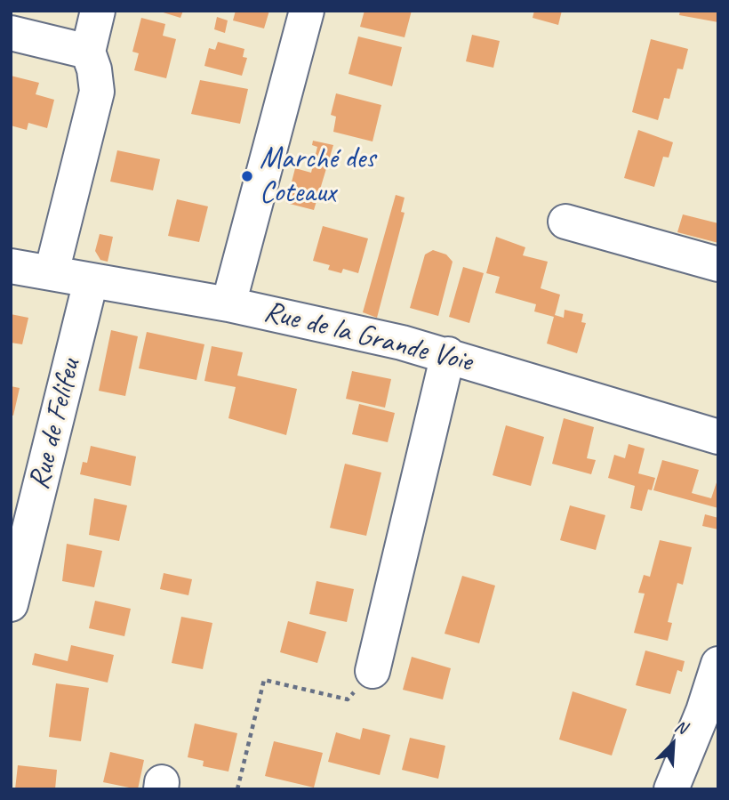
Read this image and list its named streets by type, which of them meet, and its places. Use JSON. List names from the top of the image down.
{
  "streets": {
    "street": ["Rue de la Grande Voie", "Rue de Felifeu"]
  },
  "crossings": [
    ["Rue de la Grande Voie", "Rue de Felifeu"]
  ],
  "places": ["Marché des Coteaux"],
  "north": "top right"
}
